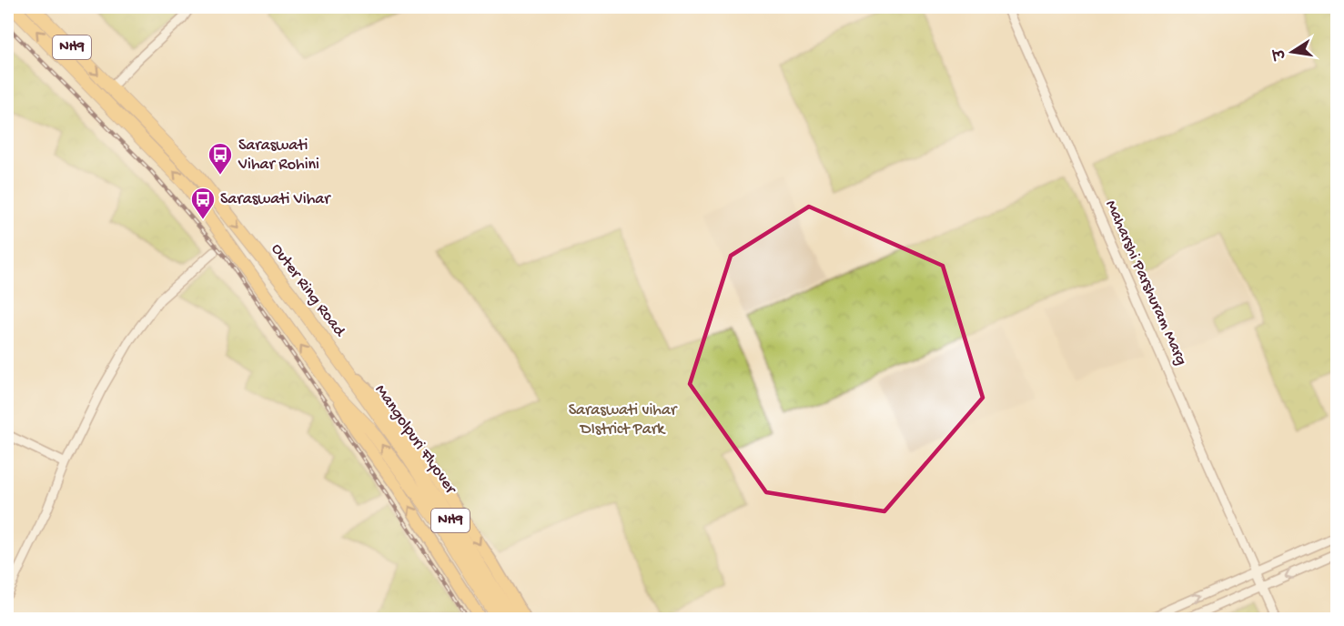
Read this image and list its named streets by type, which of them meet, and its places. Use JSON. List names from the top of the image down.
{
  "streets": {
    "highway": ["NH9", "Outer Ring Road", "Mangolpuri Flyover"],
    "street": ["Maharshi Parshuram Marg"]
  },
  "crossings": [
    ["Outer Ring Road", "Mangolpuri Flyover"]
  ],
  "parks": ["Saraswati vihar DIstrict Park"],
  "places": {
    "bus stop": ["Saraswati Vihar Rohini", "Saraswati Vihar"]
  },
  "north": "left"
}
